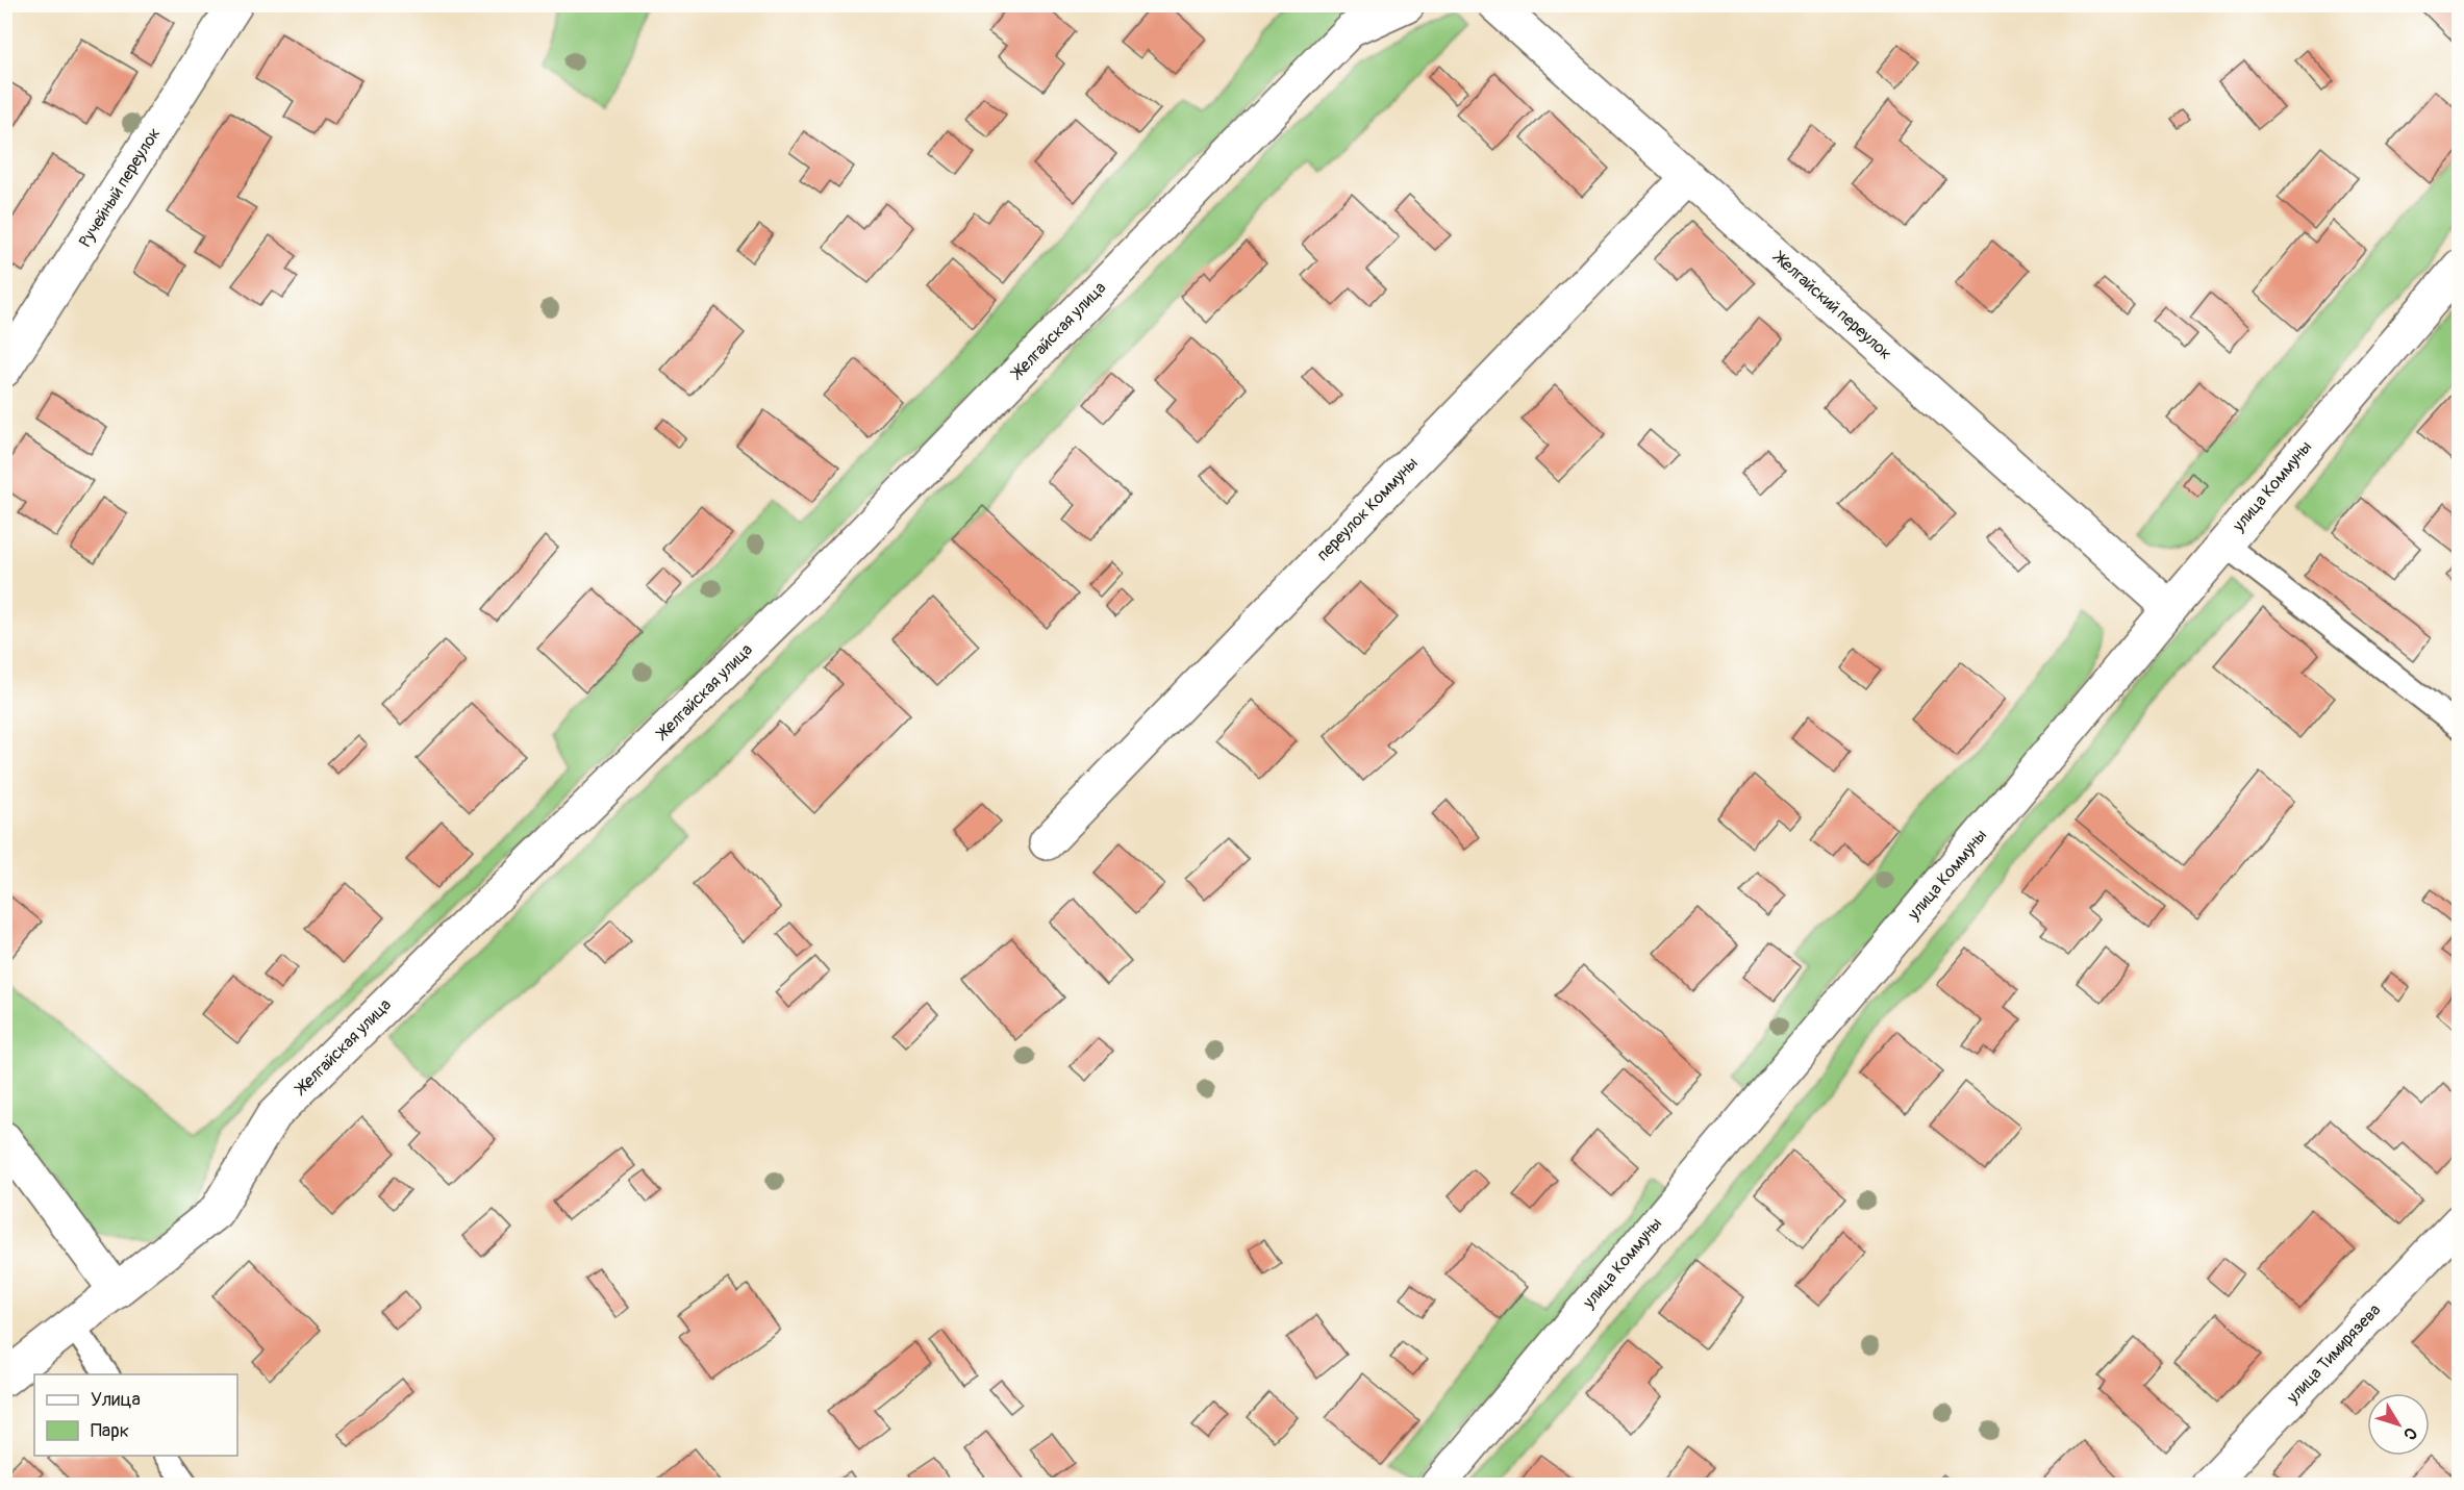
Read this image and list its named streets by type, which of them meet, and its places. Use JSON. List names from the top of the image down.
{
  "streets": {
    "street": [
      "Ручейный переулок",
      "Желгайский переулок",
      "Желгайская улица",
      "улица Коммуны",
      "переулок Коммуны",
      "улица Тимирязева"
    ]
  },
  "crossings": [
    ["Желгайский переулок", "улица Коммуны"],
    ["Желгайский переулок", "переулок Коммуны"]
  ],
  "legend": ["Улица", "Парк"],
  "north": "bottom right"
}
